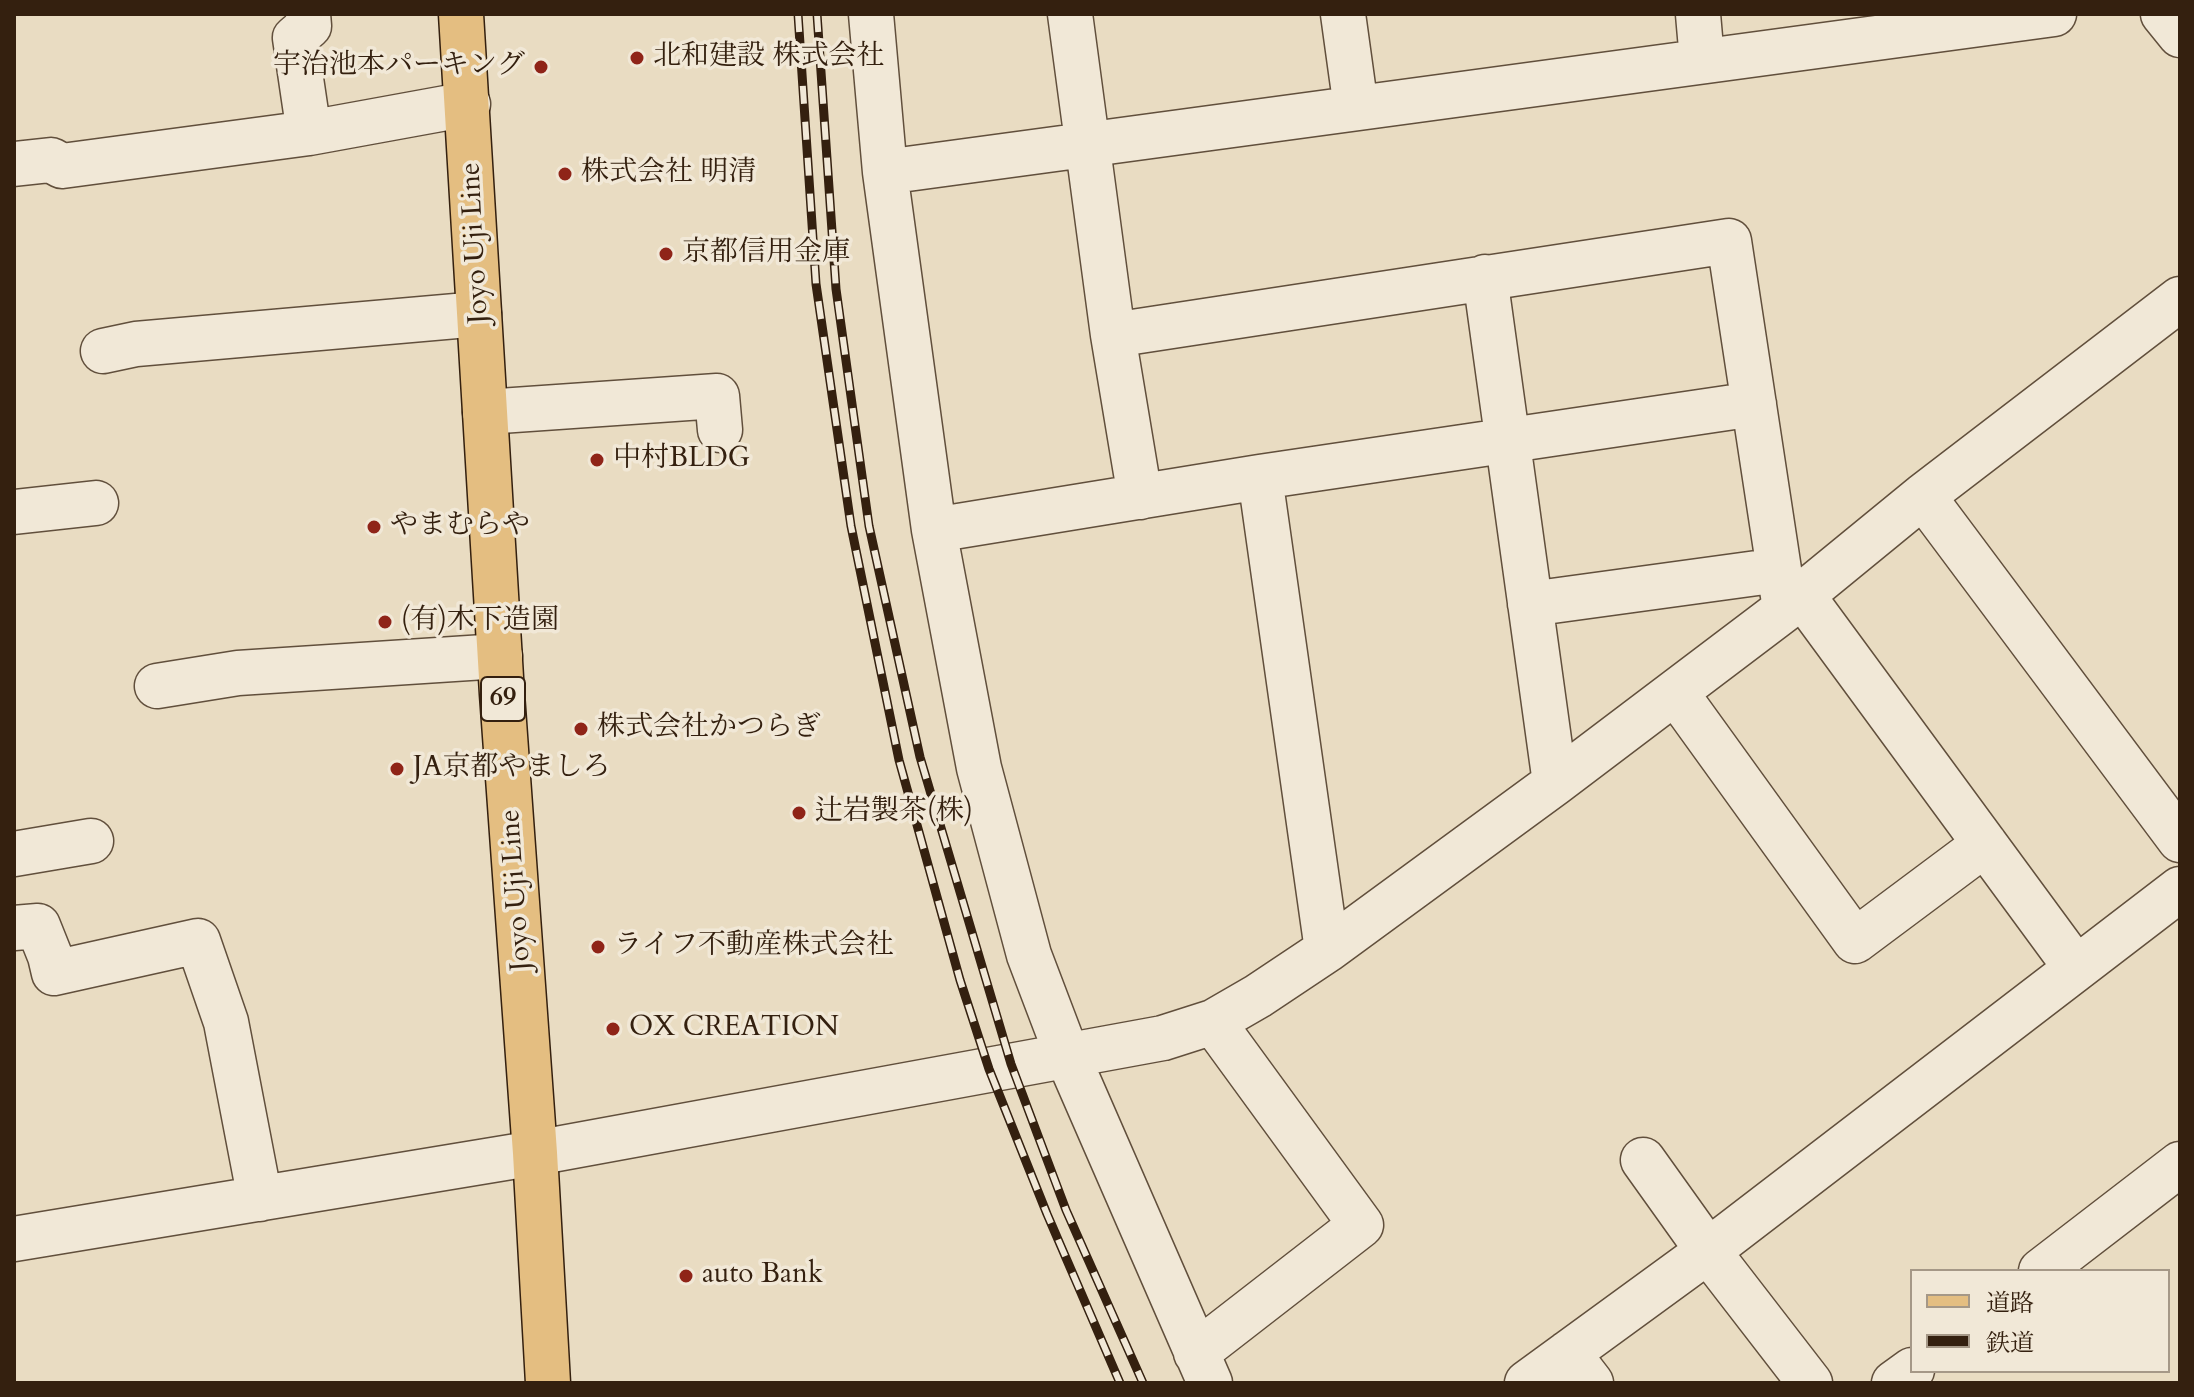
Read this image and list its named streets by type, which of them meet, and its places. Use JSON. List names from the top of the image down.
{
  "streets": {
    "main road": ["Joyo Uji Line", "69"]
  },
  "places": [
    "北和建設 株式会社",
    "宇治池本パーキング",
    "株式会社 明清",
    "京都信用金庫",
    "中村BLDG",
    "やまむらや",
    "(有)木下造園",
    "株式会社かつらぎ",
    "JA京都やましろ",
    "辻岩製茶(株)",
    "ライフ不動産株式会社",
    "OX CREATION",
    "auto Bank"
  ],
  "legend": ["道路", "鉄道"]
}
